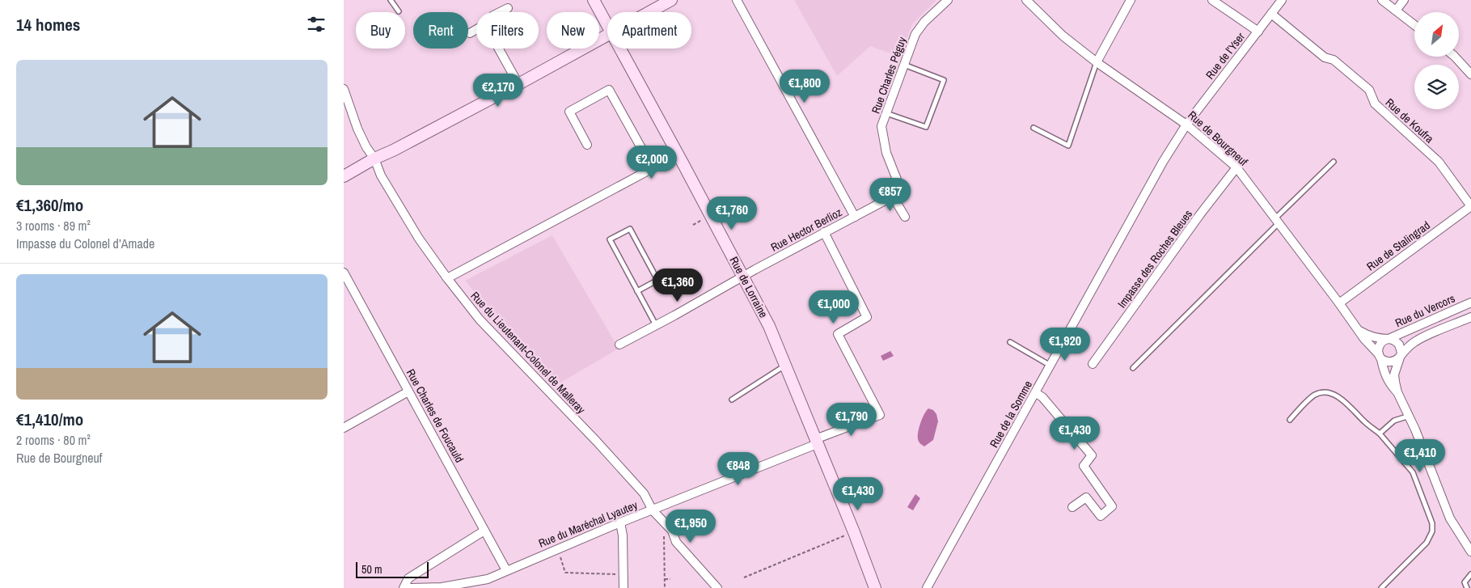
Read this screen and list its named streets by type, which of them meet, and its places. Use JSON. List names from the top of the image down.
{
  "streets": {
    "main road": ["Rue de Lorraine"],
    "street": [
      "Rue de l’Yser",
      "Rue Charles Péguy",
      "Rue de Koufra",
      "Rue de Bourgneuf",
      "Rue Hector Berlioz",
      "Rue de Stalingrad",
      "Impasse des Roches Bleues",
      "Rue du Vercors",
      "Rue du Lieutenant-Colonel de Malleray",
      "Rue de la Somme",
      "Rue Charles de Foucauld",
      "Rue du Maréchal Lyautey"
    ]
  },
  "crossings": [
    ["Rue de l’Yser", "Rue de Koufra"],
    ["Rue de l’Yser", "Rue de Bourgneuf"],
    ["Rue de l’Yser", "Rue de la Somme"],
    ["Rue Charles Péguy", "Rue Hector Berlioz"],
    ["Rue de Koufra", "Rue de Stalingrad"],
    ["Rue de Bourgneuf", "Rue de Stalingrad"],
    ["Rue de Bourgneuf", "Impasse des Roches Bleues"],
    ["Rue de Bourgneuf", "Rue du Vercors"],
    ["Rue de Bourgneuf", "Rue de la Somme"],
    ["Rue Hector Berlioz", "Rue de Lorraine"],
    ["Rue Hector Berlioz", "Rue du Maréchal Lyautey"],
    ["Rue de Lorraine", "Rue du Maréchal Lyautey"],
    ["Rue du Lieutenant-Colonel de Malleray", "Rue du Maréchal Lyautey"],
    ["Rue Charles de Foucauld", "Rue du Maréchal Lyautey"]
  ],
  "scale_bar": "50 m",
  "north": "top right",
  "page": {
    "heading": "14 homes",
    "chip": [
      "Buy",
      "Rent",
      "Filters",
      "New",
      "Apartment"
    ],
    "list": [
      {
        "name": "€1,360/mo",
        "note": "3 rooms · 89 m² · Impasse du Colonel d’Amade"
      },
      {
        "name": "€1,410/mo",
        "note": "2 rooms · 80 m² · Rue de Bourgneuf"
      }
    ],
    "price": [
      "€1,800",
      "€2,170",
      "€2,000",
      "€857",
      "€1,760",
      "€1,360",
      "€1,000",
      "€1,920",
      "€1,790",
      "€1,430",
      "€1,410",
      "€848",
      "€1,430",
      "€1,950"
    ],
    "scale": "50 m"
  }
}
